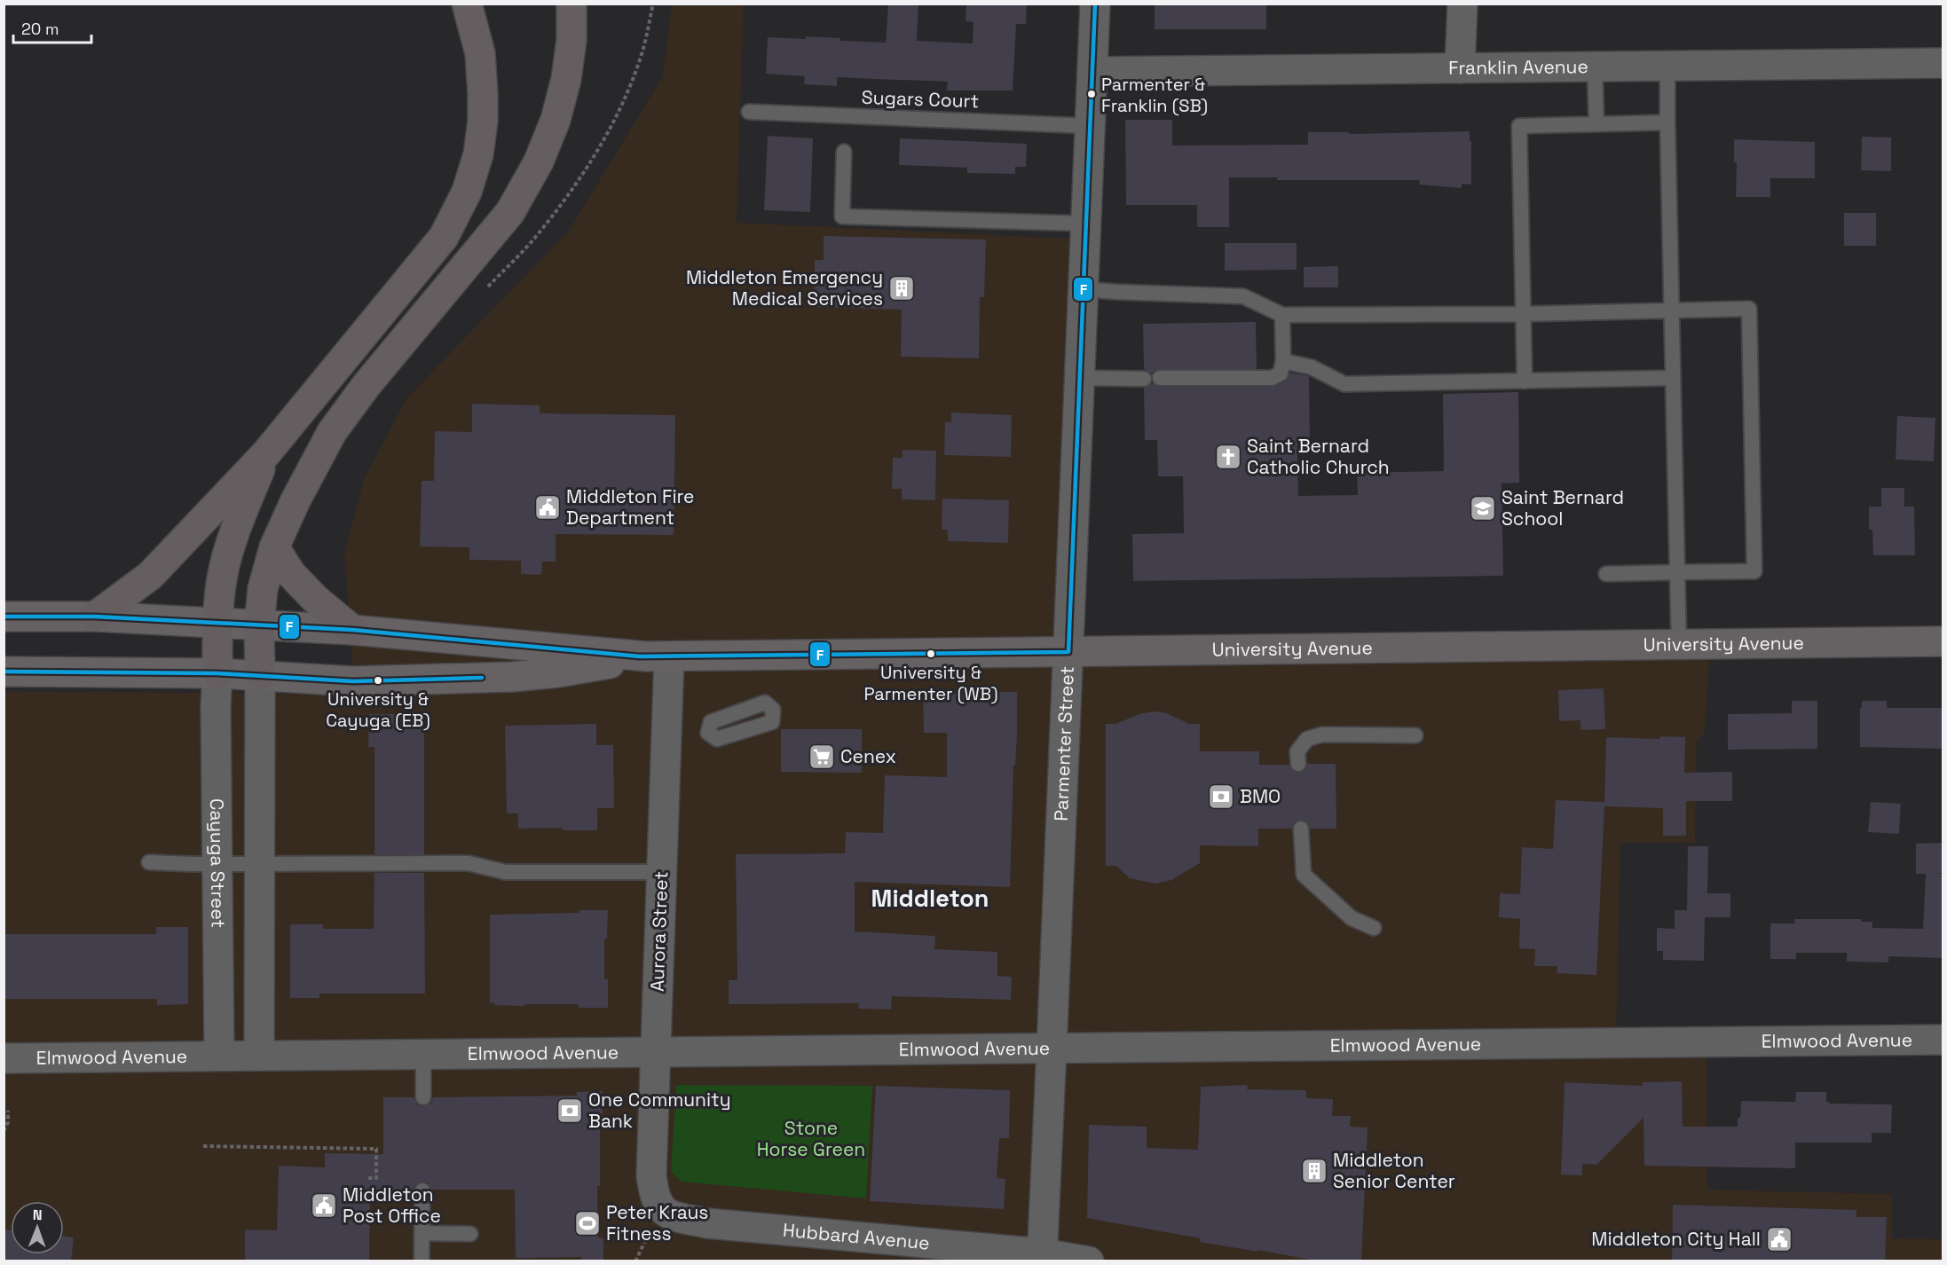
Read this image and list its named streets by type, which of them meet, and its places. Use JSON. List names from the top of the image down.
{
  "streets": {
    "main road": ["University Avenue"],
    "street": [
      "Franklin Avenue",
      "Parmenter Street",
      "Cayuga Street",
      "Aurora Street",
      "Elmwood Avenue",
      "Hubbard Avenue"
    ],
    "lane": ["Sugars Court"]
  },
  "crossings": [
    ["Franklin Avenue", "Parmenter Street"],
    ["Sugars Court", "Parmenter Street"],
    ["University Avenue", "Parmenter Street"],
    ["University Avenue", "Cayuga Street"],
    ["University Avenue", "Aurora Street"],
    ["Parmenter Street", "Elmwood Avenue"],
    ["Parmenter Street", "Hubbard Avenue"],
    ["Cayuga Street", "Elmwood Avenue"],
    ["Aurora Street", "Elmwood Avenue"],
    ["Aurora Street", "Hubbard Avenue"]
  ],
  "districts": ["Middleton"],
  "parks": ["Stone Horse Green"],
  "places": {
    "other": ["Parmenter & Franklin (SB)", "University & Parmenter (WB)", "University & Cayuga (EB)"],
    "building": ["Middleton Emergency Medical Services", "Middleton Senior Center"],
    "church": ["Saint Bernard Catholic Church"],
    "public building": ["Middleton Fire Department", "Middleton Post Office", "Middleton City Hall"],
    "school or university": ["Saint Bernard School"],
    "supermarket": ["Cenex"],
    "bank": ["BMO", "One Community Bank"],
    "sports": ["Peter Kraus Fitness"]
  },
  "lines": ["transit line F"],
  "scale_bar": "20 m",
  "north": "top"
}
